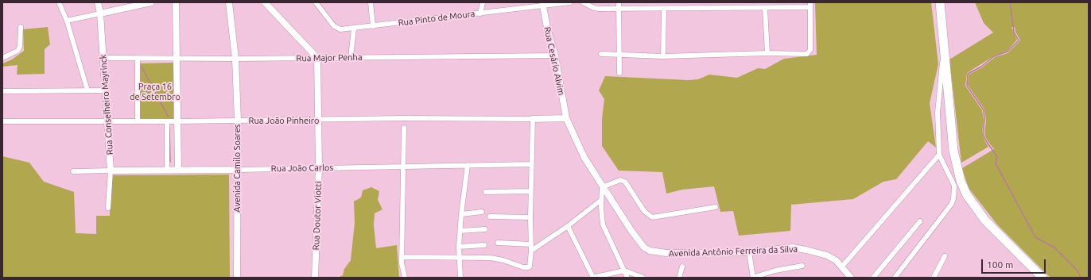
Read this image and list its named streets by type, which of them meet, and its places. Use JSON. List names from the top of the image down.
{
  "streets": {
    "street": [
      "Rua Pinto de Moura",
      "Rua Major Penha",
      "Rua Cesário Alvim",
      "Rua Conselheiro Mayrinck",
      "Rua João Pinheiro",
      "Avenida Camilo Soares",
      "Rua João Carlos",
      "Rua Doutor Viotti",
      "Avenida Antônio Ferreira da Silva"
    ]
  },
  "crossings": [
    ["Rua Pinto de Moura", "Rua Cesário Alvim"],
    ["Rua Major Penha", "Rua Cesário Alvim"],
    ["Rua Major Penha", "Rua Conselheiro Mayrinck"],
    ["Rua Major Penha", "Avenida Camilo Soares"],
    ["Rua Major Penha", "Rua Doutor Viotti"],
    ["Rua Cesário Alvim", "Rua João Pinheiro"],
    ["Rua Cesário Alvim", "Avenida Antônio Ferreira da Silva"],
    ["Rua Conselheiro Mayrinck", "Rua João Pinheiro"],
    ["Rua Conselheiro Mayrinck", "Rua João Carlos"],
    ["Rua João Pinheiro", "Avenida Camilo Soares"],
    ["Rua João Pinheiro", "Rua Doutor Viotti"],
    ["Rua João Pinheiro", "Avenida Antônio Ferreira da Silva"],
    ["Avenida Camilo Soares", "Rua João Carlos"],
    ["Rua João Carlos", "Rua Doutor Viotti"]
  ],
  "parks": ["Praça 16 de Setembro"],
  "scale_bar": "100 m"
}
